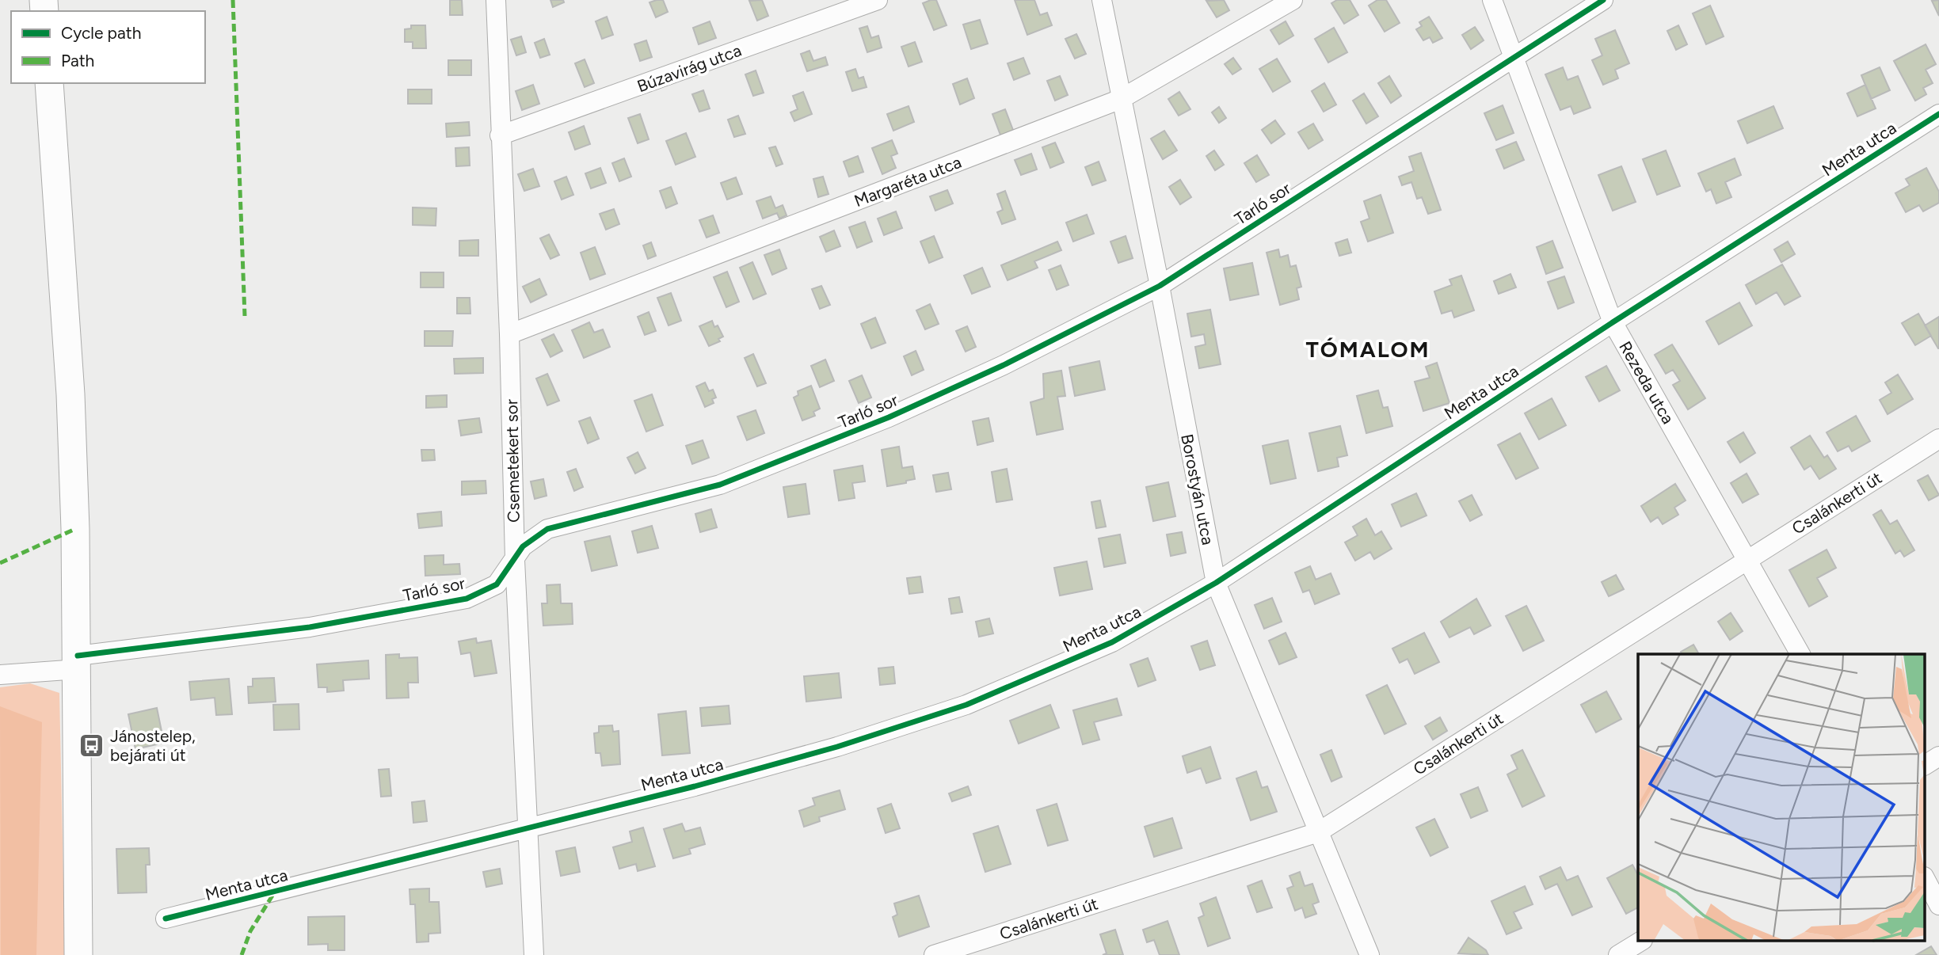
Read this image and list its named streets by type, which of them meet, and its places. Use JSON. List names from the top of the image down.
{
  "streets": {
    "street": [
      "Búzavirág utca",
      "Menta utca",
      "Margaréta utca",
      "Tarló sor",
      "Rezeda utca",
      "Csemetekert sor",
      "Borostyán utca",
      "Csalánkerti út"
    ]
  },
  "crossings": [
    ["Búzavirág utca", "Csemetekert sor"],
    ["Menta utca", "Rezeda utca"],
    ["Menta utca", "Csemetekert sor"],
    ["Menta utca", "Borostyán utca"],
    ["Margaréta utca", "Csemetekert sor"],
    ["Margaréta utca", "Borostyán utca"],
    ["Tarló sor", "Rezeda utca"],
    ["Tarló sor", "Csemetekert sor"],
    ["Tarló sor", "Borostyán utca"],
    ["Rezeda utca", "Csalánkerti út"],
    ["Borostyán utca", "Csalánkerti út"]
  ],
  "districts": ["TÓMALOM"],
  "places": {
    "bus stop": ["Jánostelep, bejárati út"]
  },
  "legend": ["Cycle path", "Path"]
}
